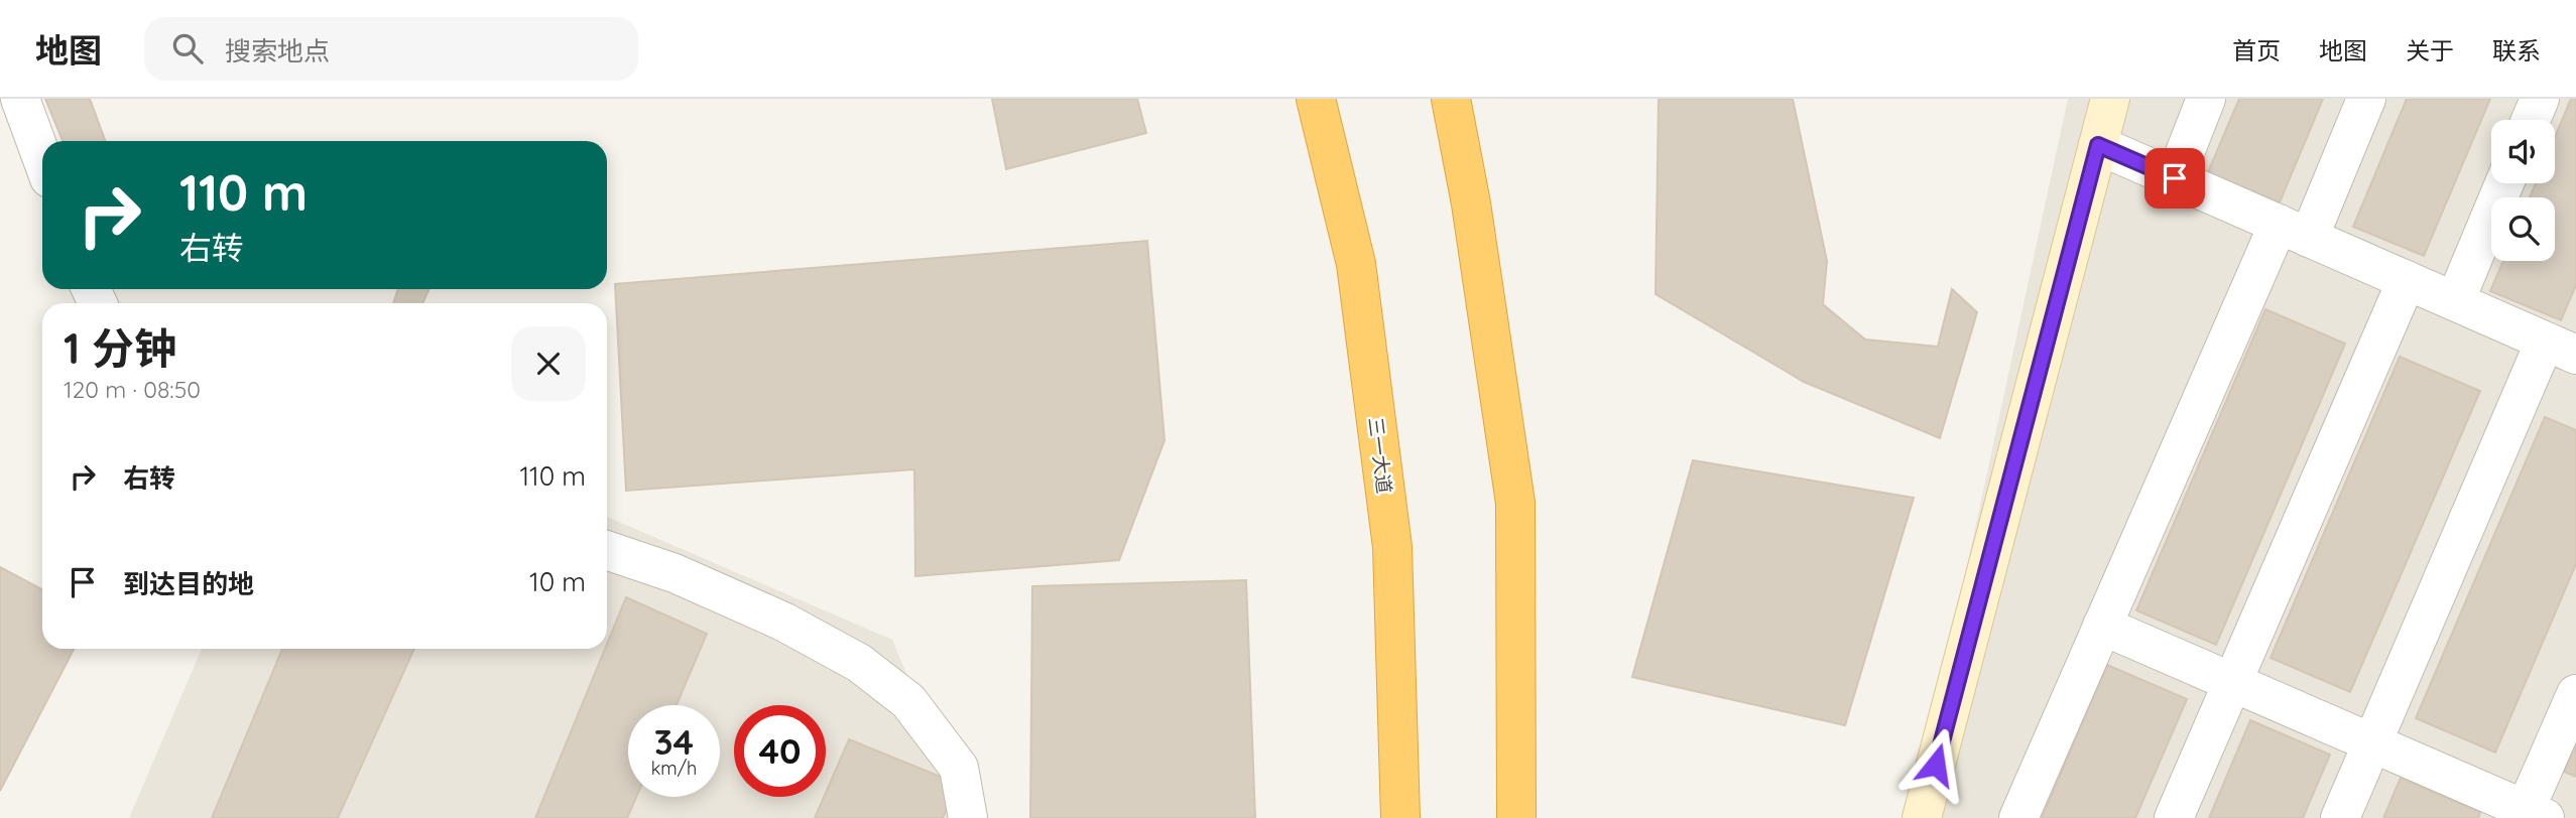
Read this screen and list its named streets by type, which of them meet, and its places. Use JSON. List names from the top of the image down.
{
  "streets": {
    "highway": ["三一大道"]
  },
  "page": {
    "header": "地图",
    "search": "搜索地点",
    "nav": [
      "首页",
      "地图",
      "关于",
      "联系"
    ],
    "turn": ["110 m", "右转"],
    "heading": ["1 分钟", "120 m · 08:50"],
    "list": [
      {
        "name": "右转",
        "value": "110 m"
      },
      {
        "name": "到达目的地",
        "value": "10 m"
      }
    ],
    "speed": "34 km/h",
    "limit": "40"
  }
}
